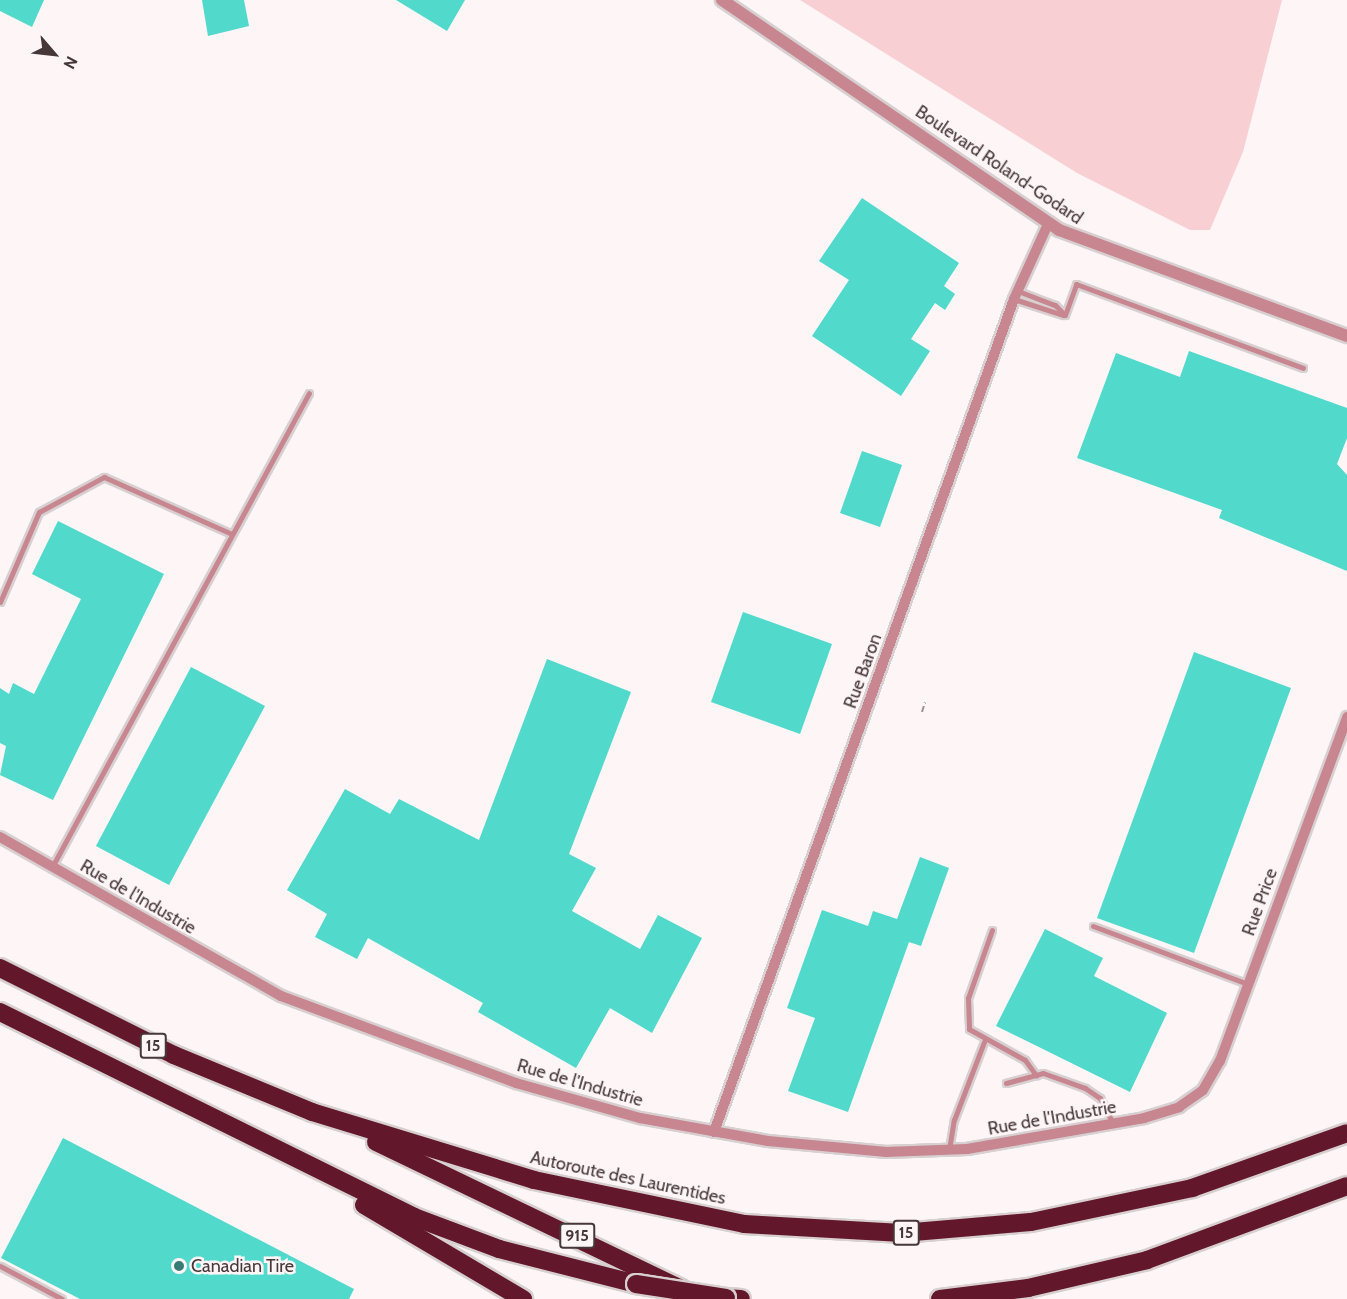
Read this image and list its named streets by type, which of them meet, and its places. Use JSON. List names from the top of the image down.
{
  "streets": {
    "highway": ["15", "Autoroute des Laurentides", "915"],
    "street": [
      "Boulevard Roland-Godard",
      "Rue Baron",
      "Rue de l'Industrie",
      "Rue Price"
    ]
  },
  "crossings": [
    ["Boulevard Roland-Godard", "Rue Baron"],
    ["Rue Baron", "Rue de l'Industrie"],
    ["Rue de l'Industrie", "Rue Price"],
    ["Autoroute des Laurentides", "915"]
  ],
  "places": ["Canadian Tire"],
  "north": "bottom right"
}
